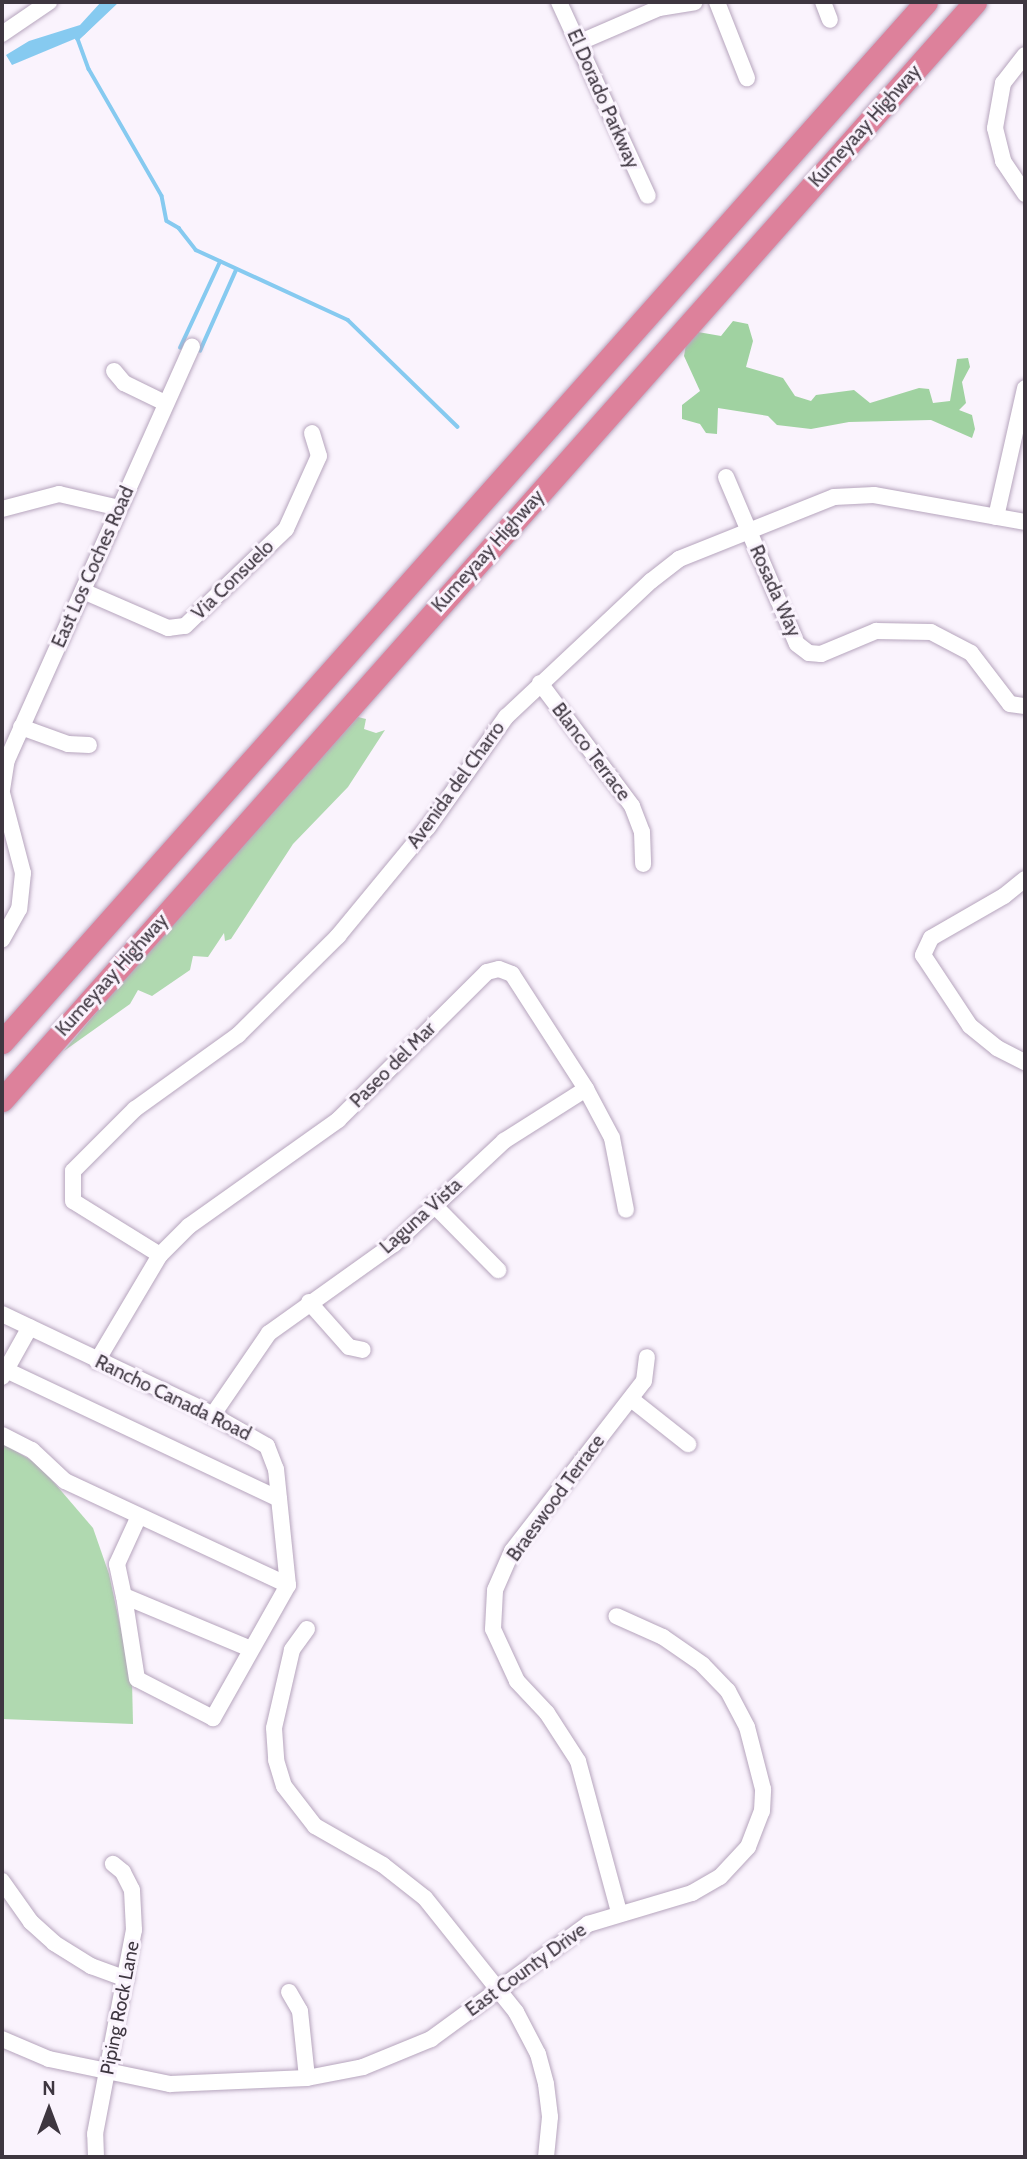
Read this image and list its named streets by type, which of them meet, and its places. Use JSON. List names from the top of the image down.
{
  "streets": {
    "highway": ["Kumeyaay Highway"],
    "street": [
      "El Dorado Parkway",
      "East Los Coches Road",
      "Via Consuelo",
      "Rosada Way",
      "Blanco Terrace",
      "Avenida del Charro",
      "Paseo del Mar",
      "Laguna Vista",
      "Rancho Canada Road",
      "Braeswood Terrace",
      "East County Drive",
      "Piping Rock Lane"
    ]
  },
  "crossings": [
    ["East Los Coches Road", "Via Consuelo"],
    ["Rosada Way", "Avenida del Charro"],
    ["Blanco Terrace", "Avenida del Charro"],
    ["Avenida del Charro", "Paseo del Mar"],
    ["Paseo del Mar", "Laguna Vista"],
    ["Paseo del Mar", "Rancho Canada Road"],
    ["Laguna Vista", "Rancho Canada Road"],
    ["Braeswood Terrace", "East County Drive"],
    ["East County Drive", "Piping Rock Lane"]
  ],
  "north": "top"
}
